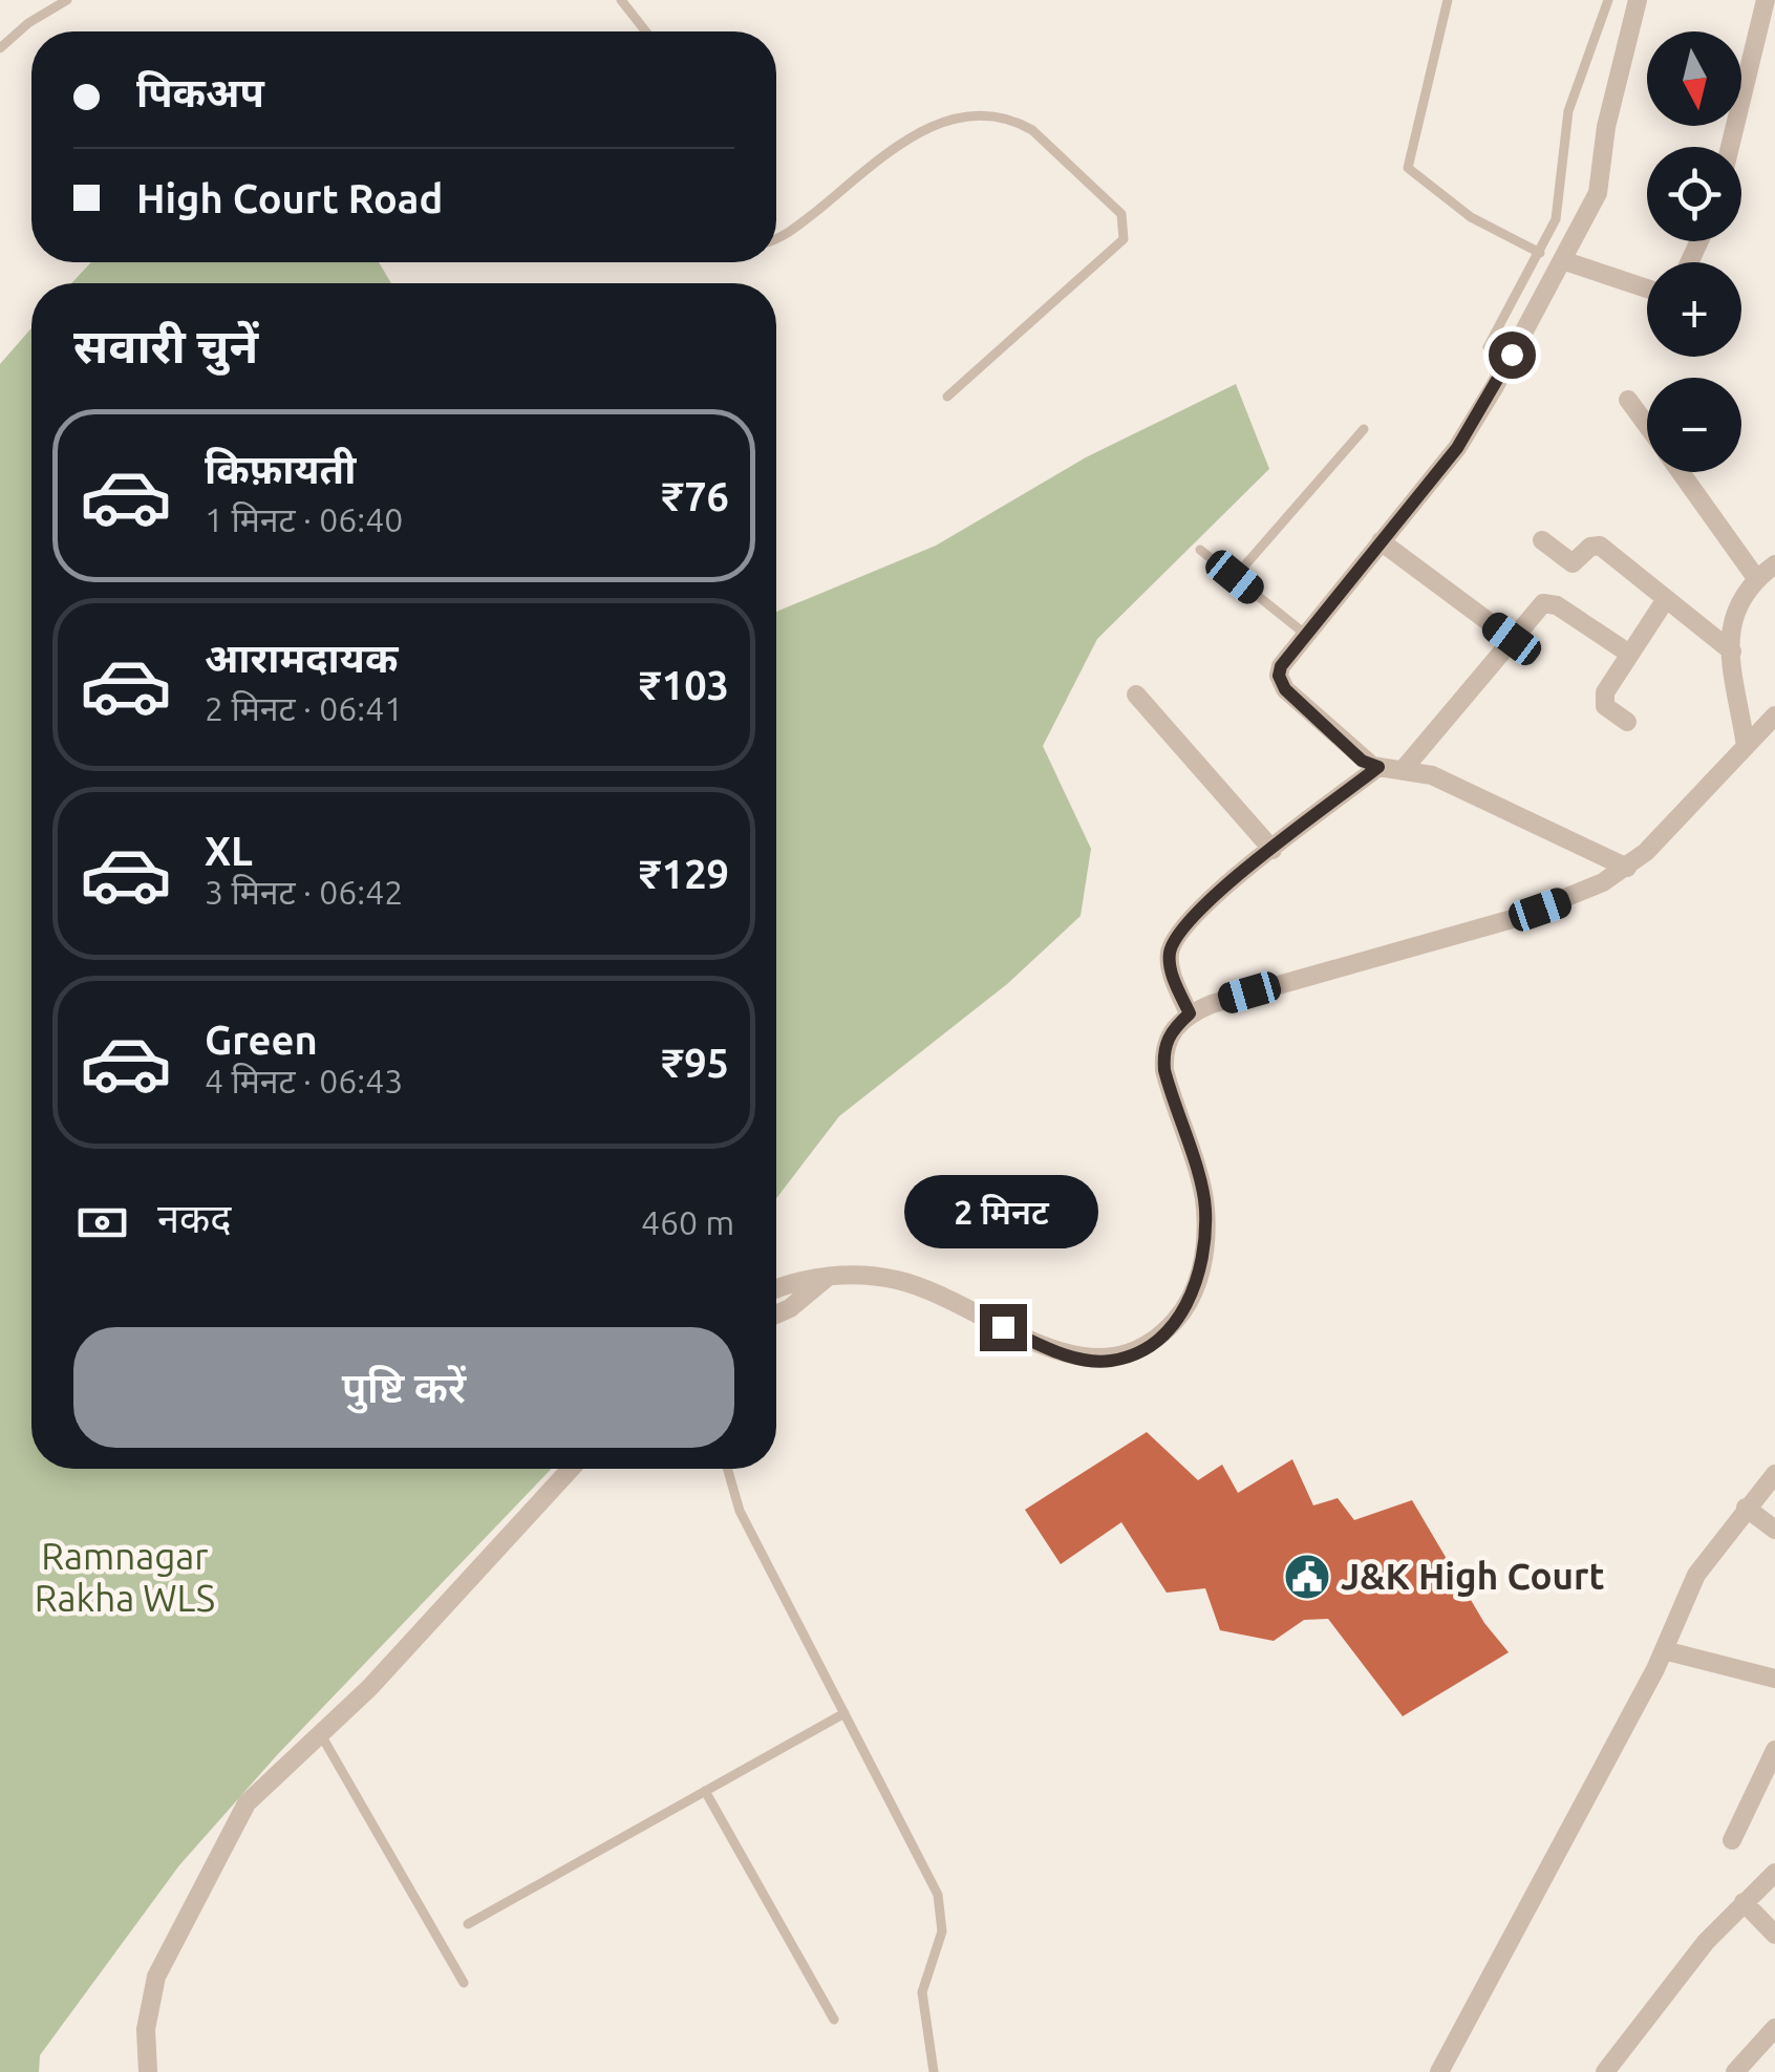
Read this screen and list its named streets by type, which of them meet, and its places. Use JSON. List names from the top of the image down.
{
  "parks": ["Ramnagar Rakha WLS"],
  "places": {
    "public building": ["J&K High Court"]
  },
  "north": "bottom",
  "page": {
    "map_buttons": ["+", "−"],
    "banner": ["पिकअप", "High Court Road"],
    "heading": "सवारी चुनें",
    "list": [
      {
        "name": "किफ़ायती",
        "note": "1 मिनट · 06:40",
        "value": "₹76"
      },
      {
        "name": "आरामदायक",
        "note": "2 मिनट · 06:41",
        "value": "₹103"
      },
      {
        "name": "XL",
        "note": "3 मिनट · 06:42",
        "value": "₹129"
      },
      {
        "name": "Green",
        "note": "4 मिनट · 06:43",
        "value": "₹95"
      }
    ],
    "pay": ["नकद", "460 m"],
    "bubble": "2 मिनट",
    "buttons": "पुष्टि करें"
  }
}
